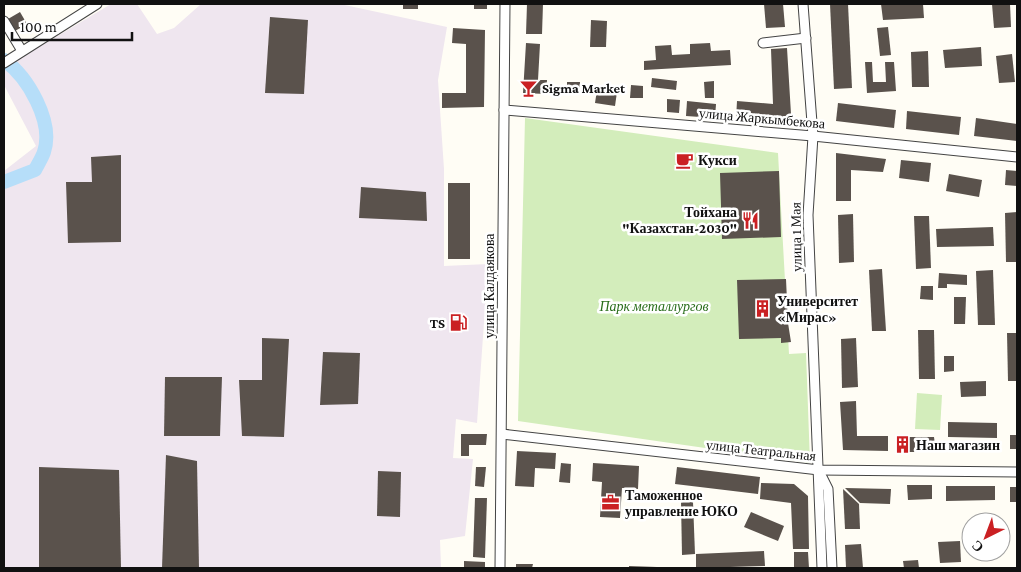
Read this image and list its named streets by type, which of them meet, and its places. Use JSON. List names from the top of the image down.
{
  "streets": {
    "street": [
      "улица Жаркымбекова",
      "улица 1 Мая",
      "улица Калдаякова",
      "улица Театральная"
    ]
  },
  "crossings": [
    ["улица Жаркымбекова", "улица 1 Мая"],
    ["улица Жаркымбекова", "улица Калдаякова"],
    ["улица 1 Мая", "улица Театральная"],
    ["улица Калдаякова", "улица Театральная"]
  ],
  "parks": ["Парк металлургов"],
  "places": {
    "bar": ["Sigma Market"],
    "cafe": ["Кукси"],
    "restaurant": ["Тойхана \"Казахстан-2030\""],
    "building": ["Университет «Мирас»", "Наш магазин"],
    "fuel station": ["TS"],
    "office": ["Таможенное управление ЮКО"]
  },
  "scale_bar": "100 m",
  "north": "bottom left"
}
